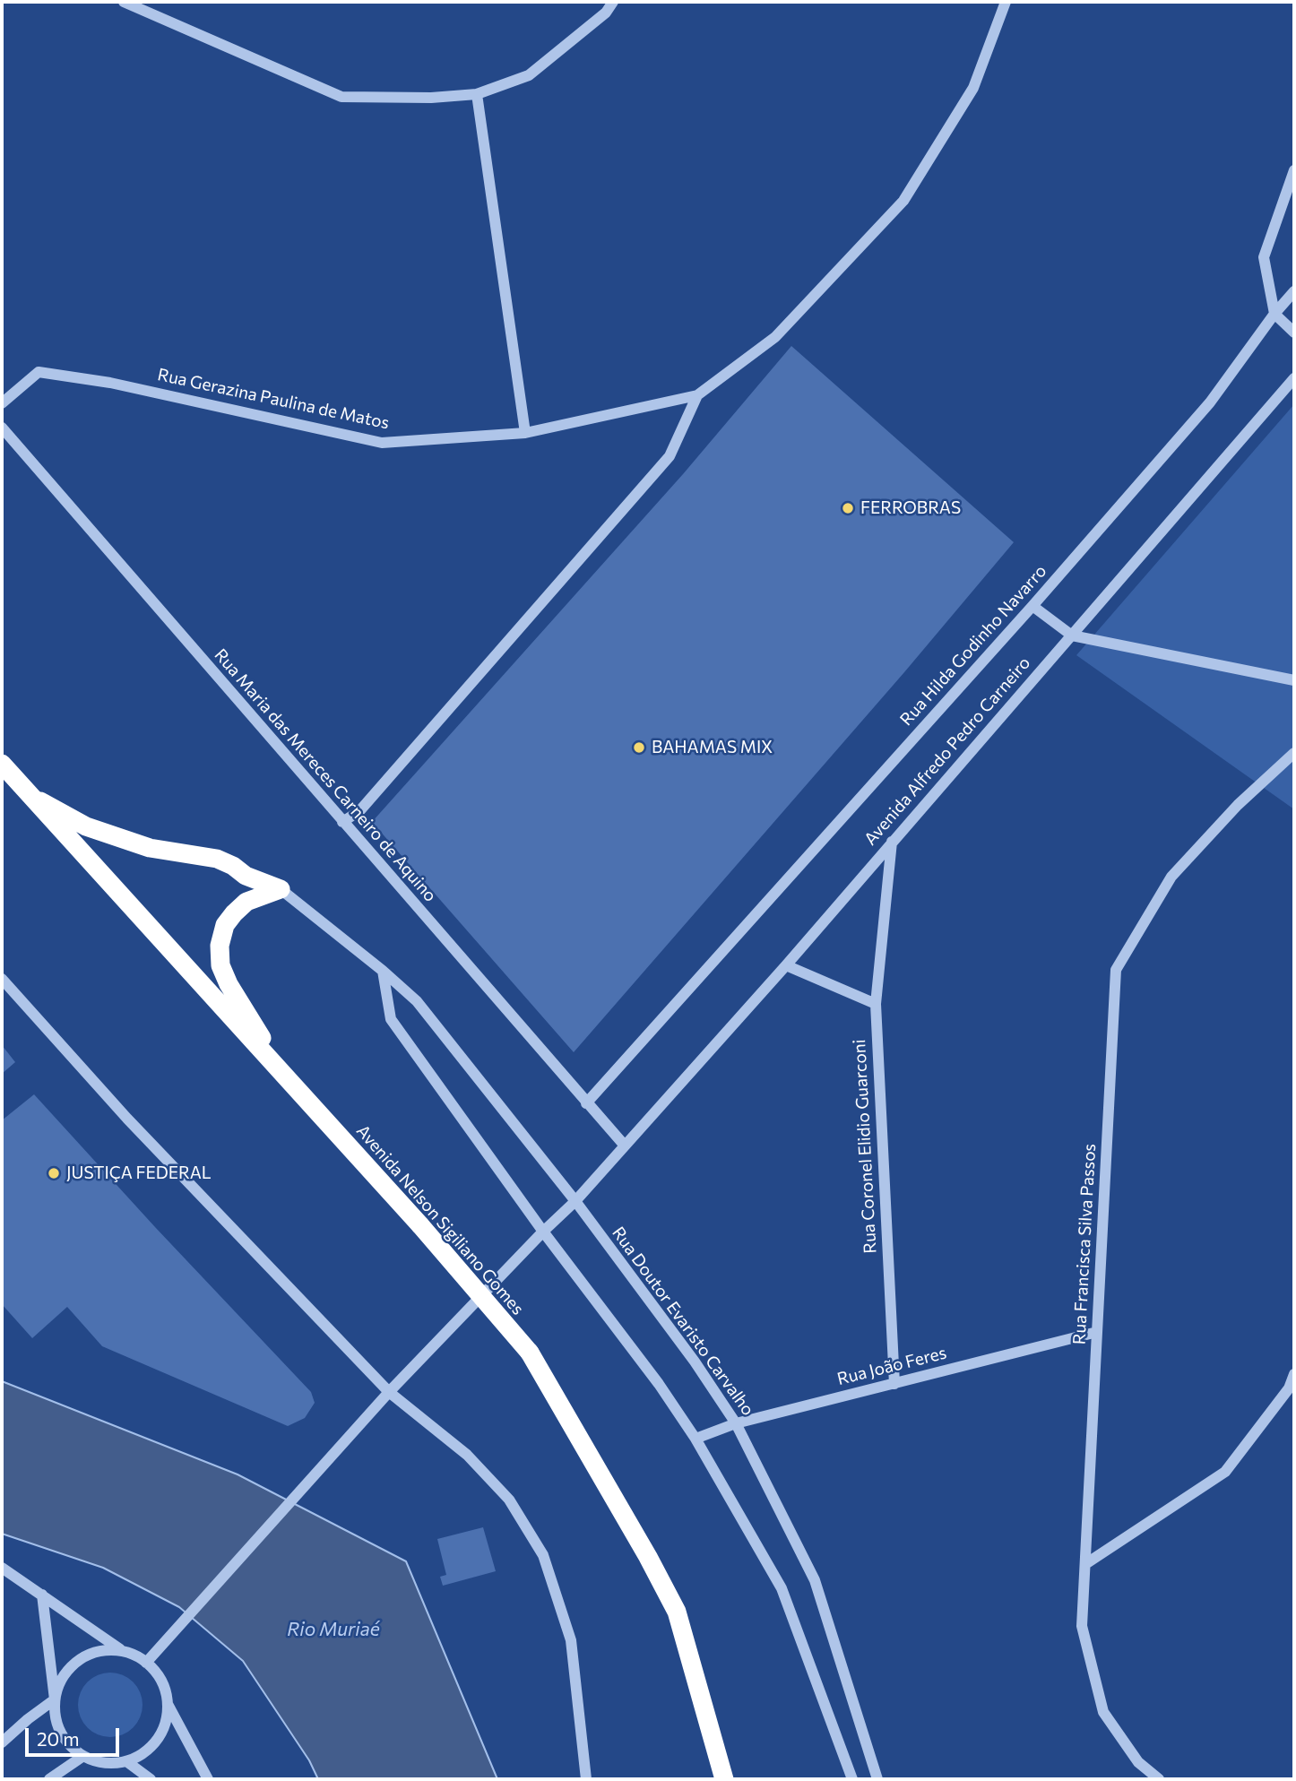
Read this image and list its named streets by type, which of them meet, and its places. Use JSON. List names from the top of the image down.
{
  "streets": {
    "highway": ["Avenida Nelson Sigiliano Gomes"],
    "street": [
      "Rua Gerazina Paulina de Matos",
      "Rua Hilda Godinho Navarro",
      "Avenida Alfredo Pedro Carneiro",
      "Rua Maria das Mereces Carneiro de Aquino",
      "Rua Coronel Elidio Guarconi",
      "Rua Francisca Silva Passos",
      "Rua Doutor Evaristo Carvalho",
      "Rua João Feres"
    ]
  },
  "crossings": [
    ["Rua Hilda Godinho Navarro", "Rua Maria das Mereces Carneiro de Aquino"],
    ["Avenida Alfredo Pedro Carneiro", "Rua Maria das Mereces Carneiro de Aquino"],
    ["Avenida Alfredo Pedro Carneiro", "Rua Coronel Elidio Guarconi"],
    ["Avenida Alfredo Pedro Carneiro", "Rua Doutor Evaristo Carvalho"],
    ["Rua Coronel Elidio Guarconi", "Rua João Feres"],
    ["Rua Francisca Silva Passos", "Rua João Feres"],
    ["Rua Doutor Evaristo Carvalho", "Rua João Feres"]
  ],
  "water": ["Rio Muriaé"],
  "places": ["FERROBRAS", "BAHAMAS MIX", "JUSTIÇA FEDERAL"],
  "scale_bar": "20 m"
}
